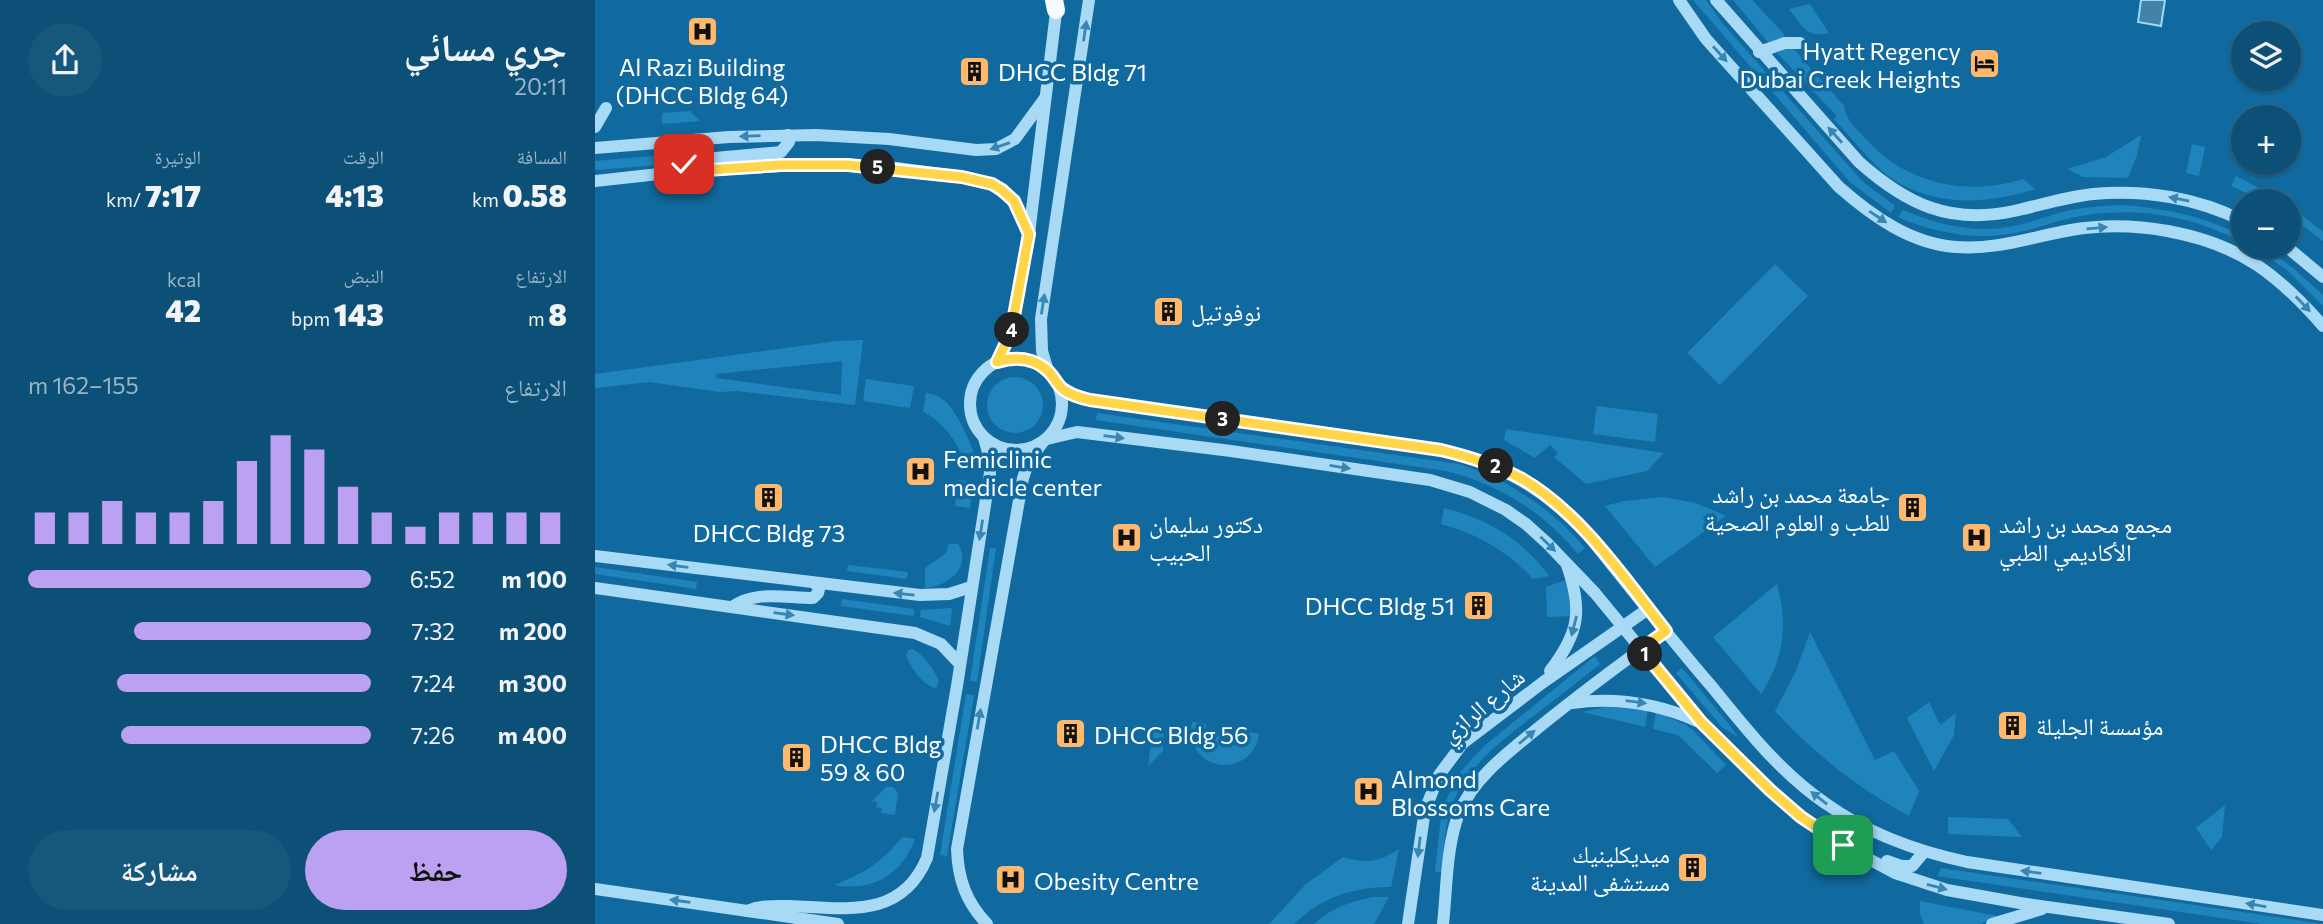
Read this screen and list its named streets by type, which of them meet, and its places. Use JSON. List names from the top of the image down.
{
  "streets": {
    "street": ["شارع الرازي"]
  },
  "places": {
    "hospital": [
      "Al Razi Building (DHCC Bldg 64)",
      "Femiclinic medicle center",
      "دكتور سليمان الحبيب",
      "مجمع محمد بن راشد الأكاديمي الطبي",
      "Almond Blossoms Care",
      "Obesity Centre"
    ],
    "hotel": ["Hyatt Regency Dubai Creek Heights"],
    "building": [
      "DHCC Bldg 71",
      "نوفوتيل",
      "DHCC Bldg 73",
      "جامعة محمد بن راشد للطب و العلوم الصحية",
      "DHCC Bldg 51",
      "مؤسسة الجليلة",
      "DHCC Bldg 56",
      "DHCC Bldg 59 & 60",
      "ميديكلينيك مستشفى المدينة"
    ]
  },
  "page": {
    "heading": ["جري مسائي", "20:11"],
    "map_buttons": ["+", "−"],
    "stats": [
      ["المسافة", "0.58 km"],
      ["الوقت", "4:13"],
      ["الوتيرة", "7:17 /km"],
      ["الارتفاع", "8 m"],
      ["النبض", "143 bpm"],
      ["kcal", "42"]
    ],
    "pins": [
      "5",
      "4",
      "3",
      "2",
      "1"
    ],
    "chart": ["الارتفاع", "155–162 m"],
    "list": [
      {
        "name": "100 m",
        "note": "6:52"
      },
      {
        "name": "200 m",
        "note": "7:32"
      },
      {
        "name": "300 m",
        "note": "7:24"
      },
      {
        "name": "400 m",
        "note": "7:26"
      }
    ],
    "buttons": ["حفظ", "مشاركة"]
  }
}
